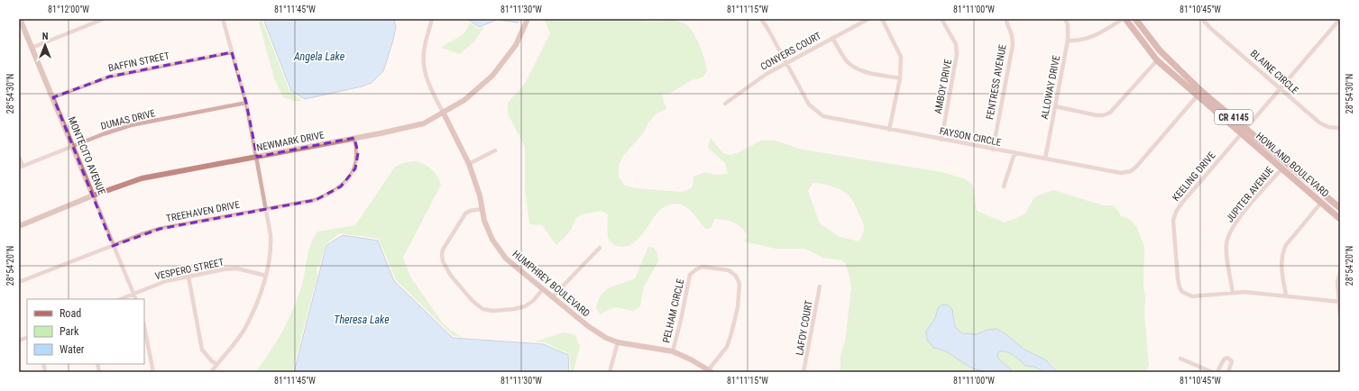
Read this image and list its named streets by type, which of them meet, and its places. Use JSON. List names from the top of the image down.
{
  "streets": {
    "main road": ["CR 4145", "HOWLAND BOULEVARD"],
    "street": [
      "CONYERS COURT",
      "BAFFIN STREET",
      "BLAINE CIRCLE",
      "FENTRESS AVENUE",
      "AMBOY DRIVE",
      "ALLOWAY DRIVE",
      "DUMAS DRIVE",
      "FAYSON CIRCLE",
      "NEWMARK DRIVE",
      "MONTECITO AVENUE",
      "KEELING DRIVE",
      "JUPITER AVENUE",
      "TREEHAVEN DRIVE",
      "VESPERO STREET",
      "HUMPHREY BOULEVARD",
      "PELHAM CIRCLE",
      "LAFOY COURT"
    ]
  },
  "crossings": [
    ["CONYERS COURT", "FAYSON CIRCLE"],
    ["BAFFIN STREET", "MONTECITO AVENUE"],
    ["BLAINE CIRCLE", "KEELING DRIVE"],
    ["FENTRESS AVENUE", "FAYSON CIRCLE"],
    ["AMBOY DRIVE", "FAYSON CIRCLE"],
    ["ALLOWAY DRIVE", "FAYSON CIRCLE"],
    ["DUMAS DRIVE", "MONTECITO AVENUE"],
    ["FAYSON CIRCLE", "HOWLAND BOULEVARD"],
    ["NEWMARK DRIVE", "MONTECITO AVENUE"],
    ["NEWMARK DRIVE", "TREEHAVEN DRIVE"],
    ["NEWMARK DRIVE", "HUMPHREY BOULEVARD"],
    ["MONTECITO AVENUE", "TREEHAVEN DRIVE"],
    ["MONTECITO AVENUE", "VESPERO STREET"],
    ["HOWLAND BOULEVARD", "KEELING DRIVE"],
    ["HOWLAND BOULEVARD", "JUPITER AVENUE"],
    ["KEELING DRIVE", "JUPITER AVENUE"],
    ["HUMPHREY BOULEVARD", "PELHAM CIRCLE"]
  ],
  "water": ["Angela Lake", "Theresa Lake"],
  "legend": ["Road", "Park", "Water"],
  "north": "top",
  "coordinates": [
    "81°12'00\"W",
    "81°11'45\"W",
    "81°11'30\"W",
    "81°11'15\"W",
    "81°11'00\"W",
    "81°10'45\"W",
    "28°54'30\"N",
    "28°54'20\"N"
  ]
}
